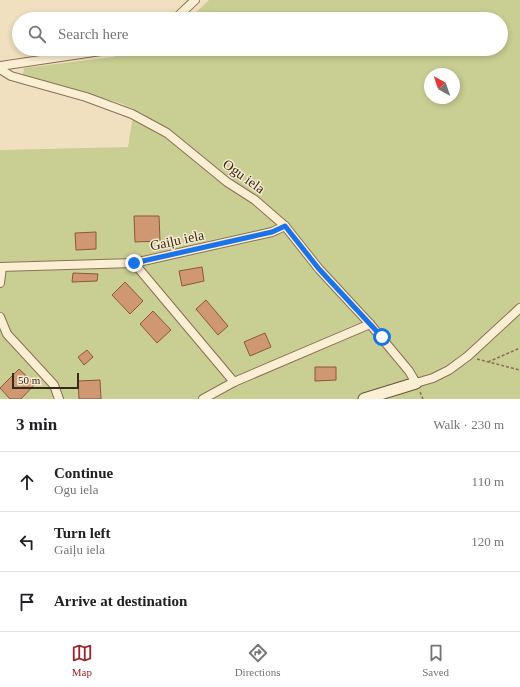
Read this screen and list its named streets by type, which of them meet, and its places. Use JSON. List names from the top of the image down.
{
  "streets": {
    "street": ["Ogu iela", "Gaiļu iela"]
  },
  "crossings": [
    ["Ogu iela", "Gaiļu iela"]
  ],
  "scale_bar": "50 m",
  "north": "top left",
  "page": {
    "search": "Search here",
    "scale": "50 m",
    "heading": ["3 min", "Walk · 230 m"],
    "list": [
      ["Continue", "Ogu iela", "110 m"],
      ["Turn left", "Gaiļu iela", "120 m"],
      "Arrive at destination"
    ],
    "nav": ["Map", "Directions", "Saved"]
  }
}
